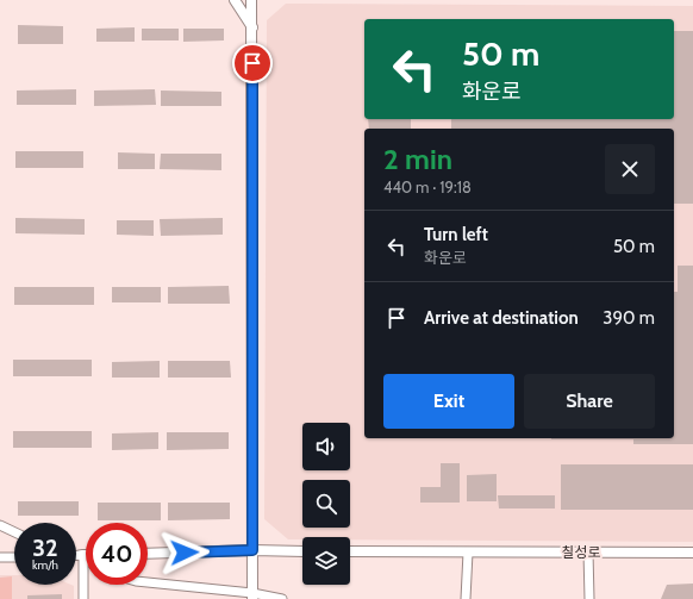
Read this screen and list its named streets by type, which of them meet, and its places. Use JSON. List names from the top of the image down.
{
  "streets": {
    "street": ["칠성로"]
  },
  "page": {
    "turn": ["50 m", "화운로"],
    "heading": ["2 min", "440 m · 19:18"],
    "list": [
      {
        "name": "Turn left",
        "note": "화운로",
        "value": "50 m"
      },
      {
        "name": "Arrive at destination",
        "value": "390 m"
      }
    ],
    "buttons": ["Exit", "Share"],
    "speed": "32 km/h",
    "limit": "40"
  }
}
